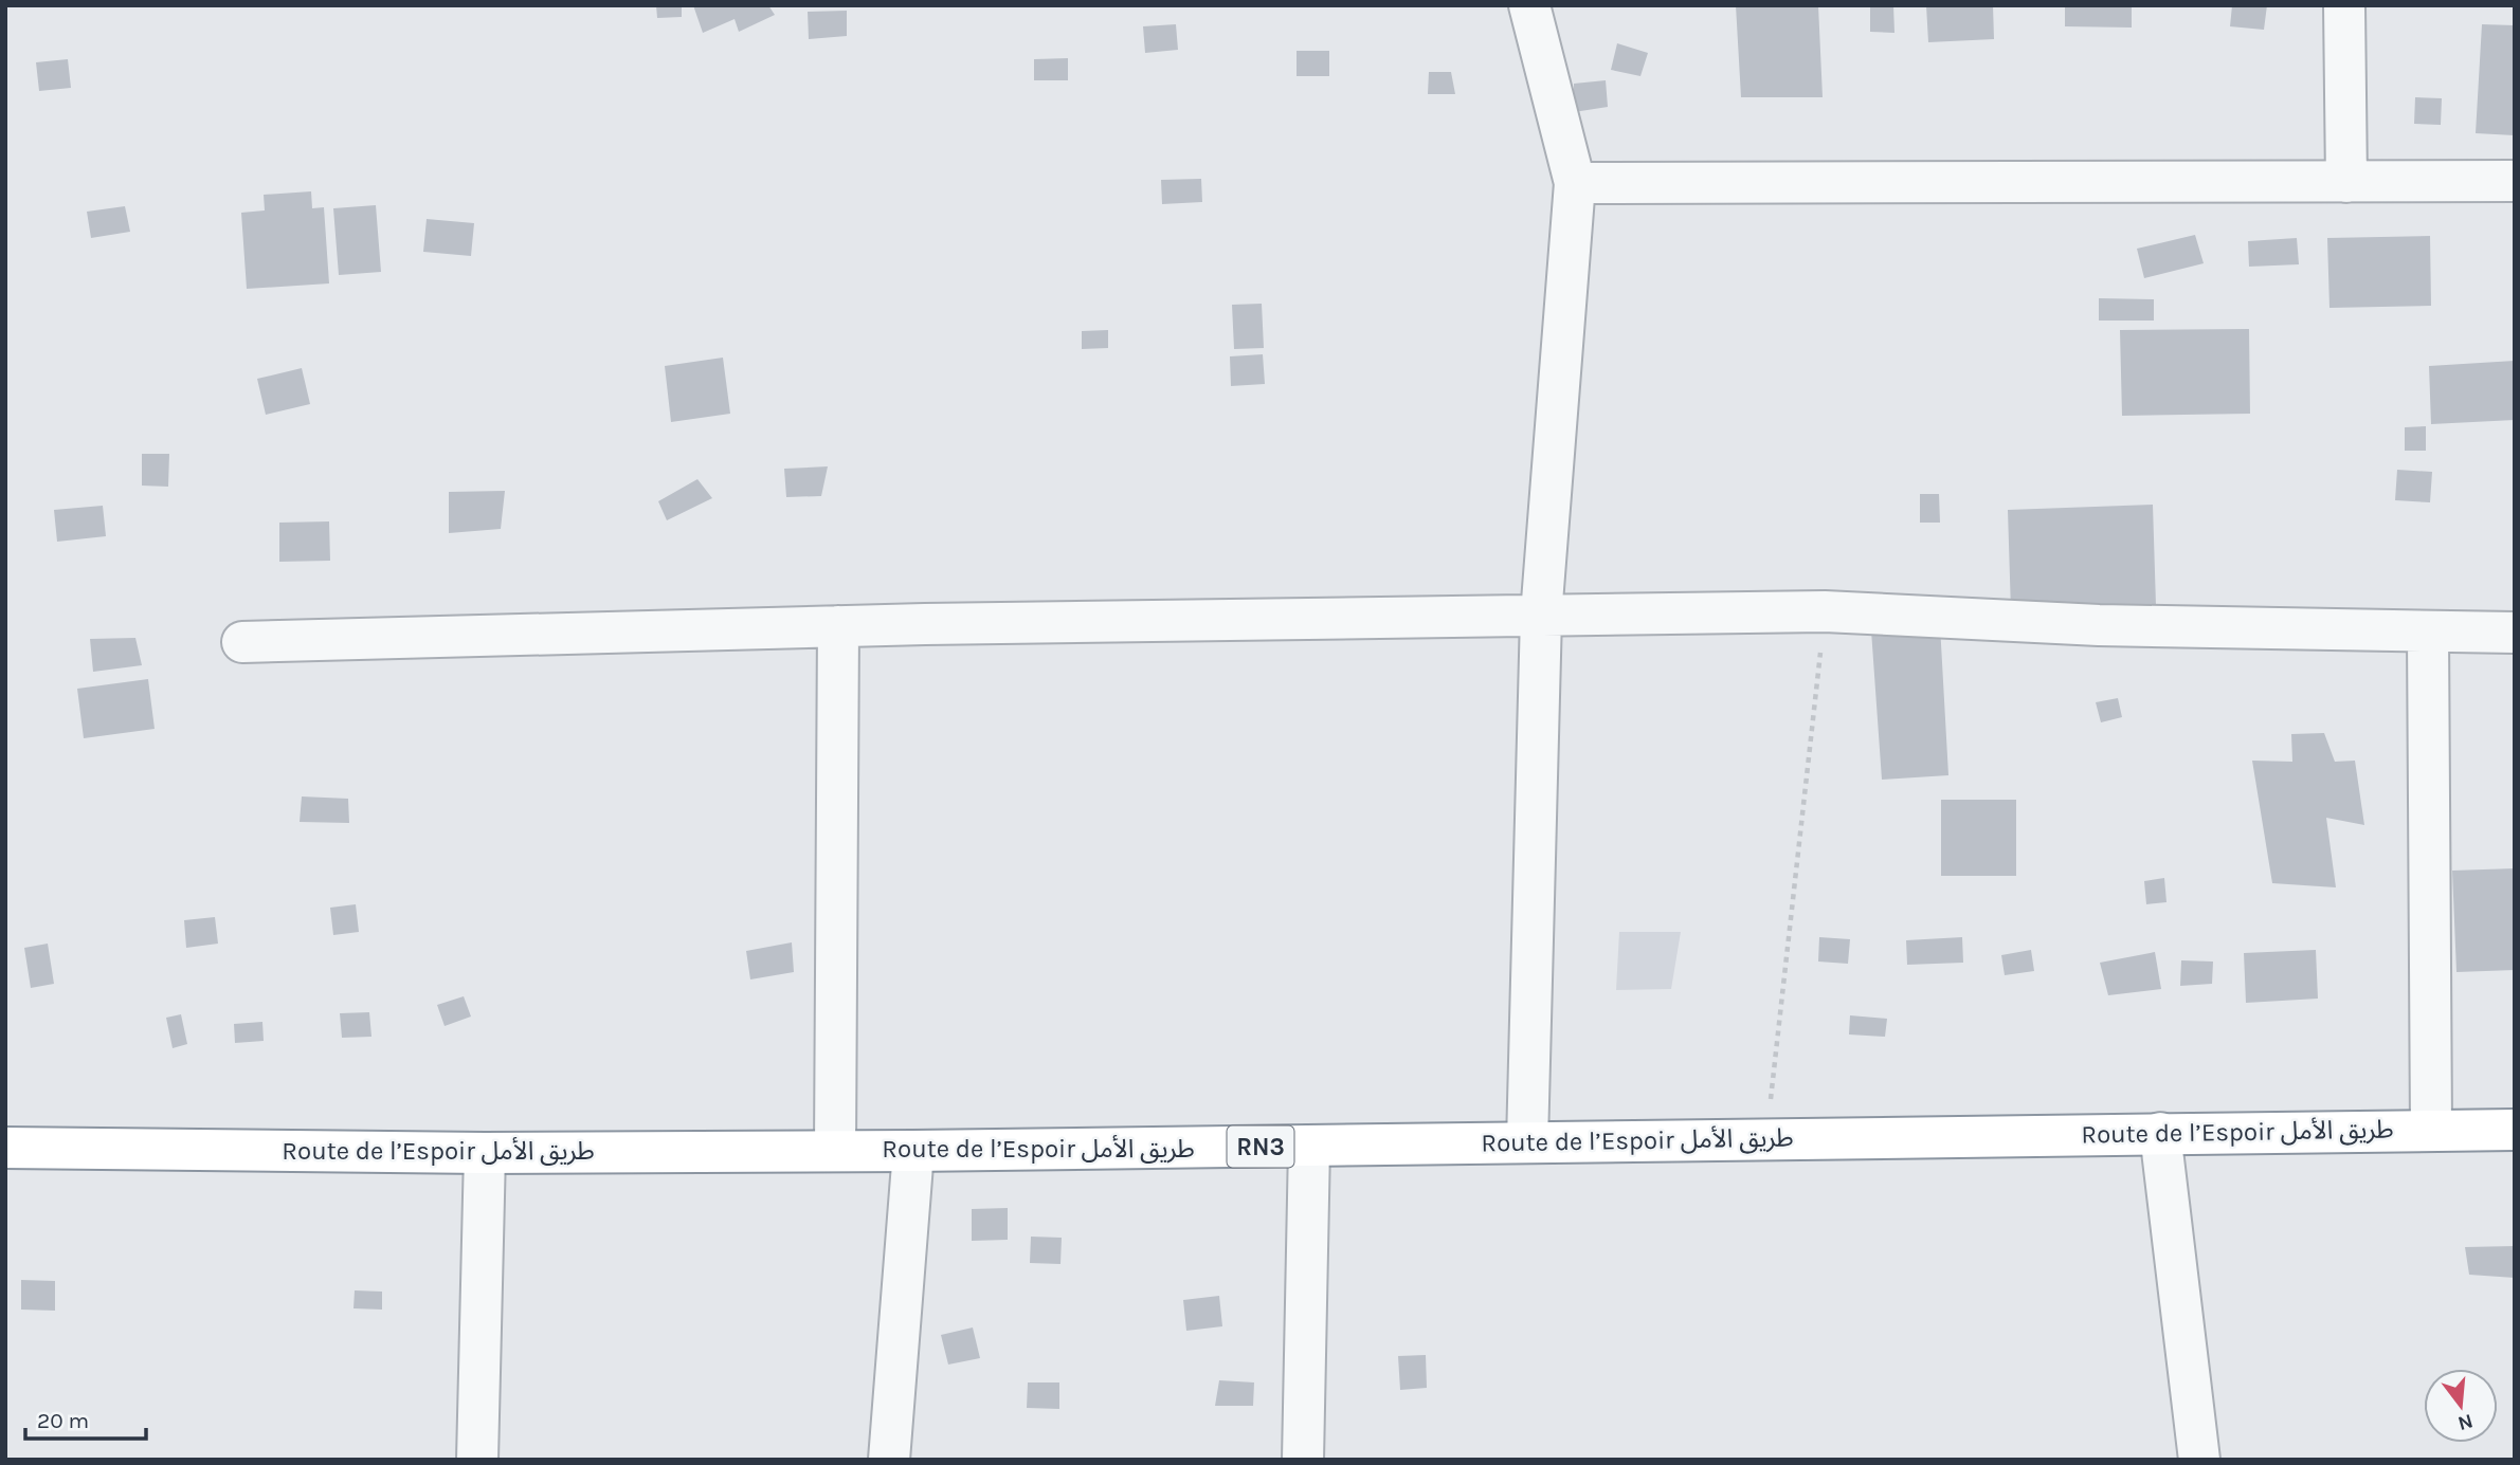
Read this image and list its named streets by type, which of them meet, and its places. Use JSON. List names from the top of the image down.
{
  "streets": {
    "highway": ["Route de l’Espoir طريق الأمل", "RN3"]
  },
  "scale_bar": "20 m",
  "north": "bottom"
}
